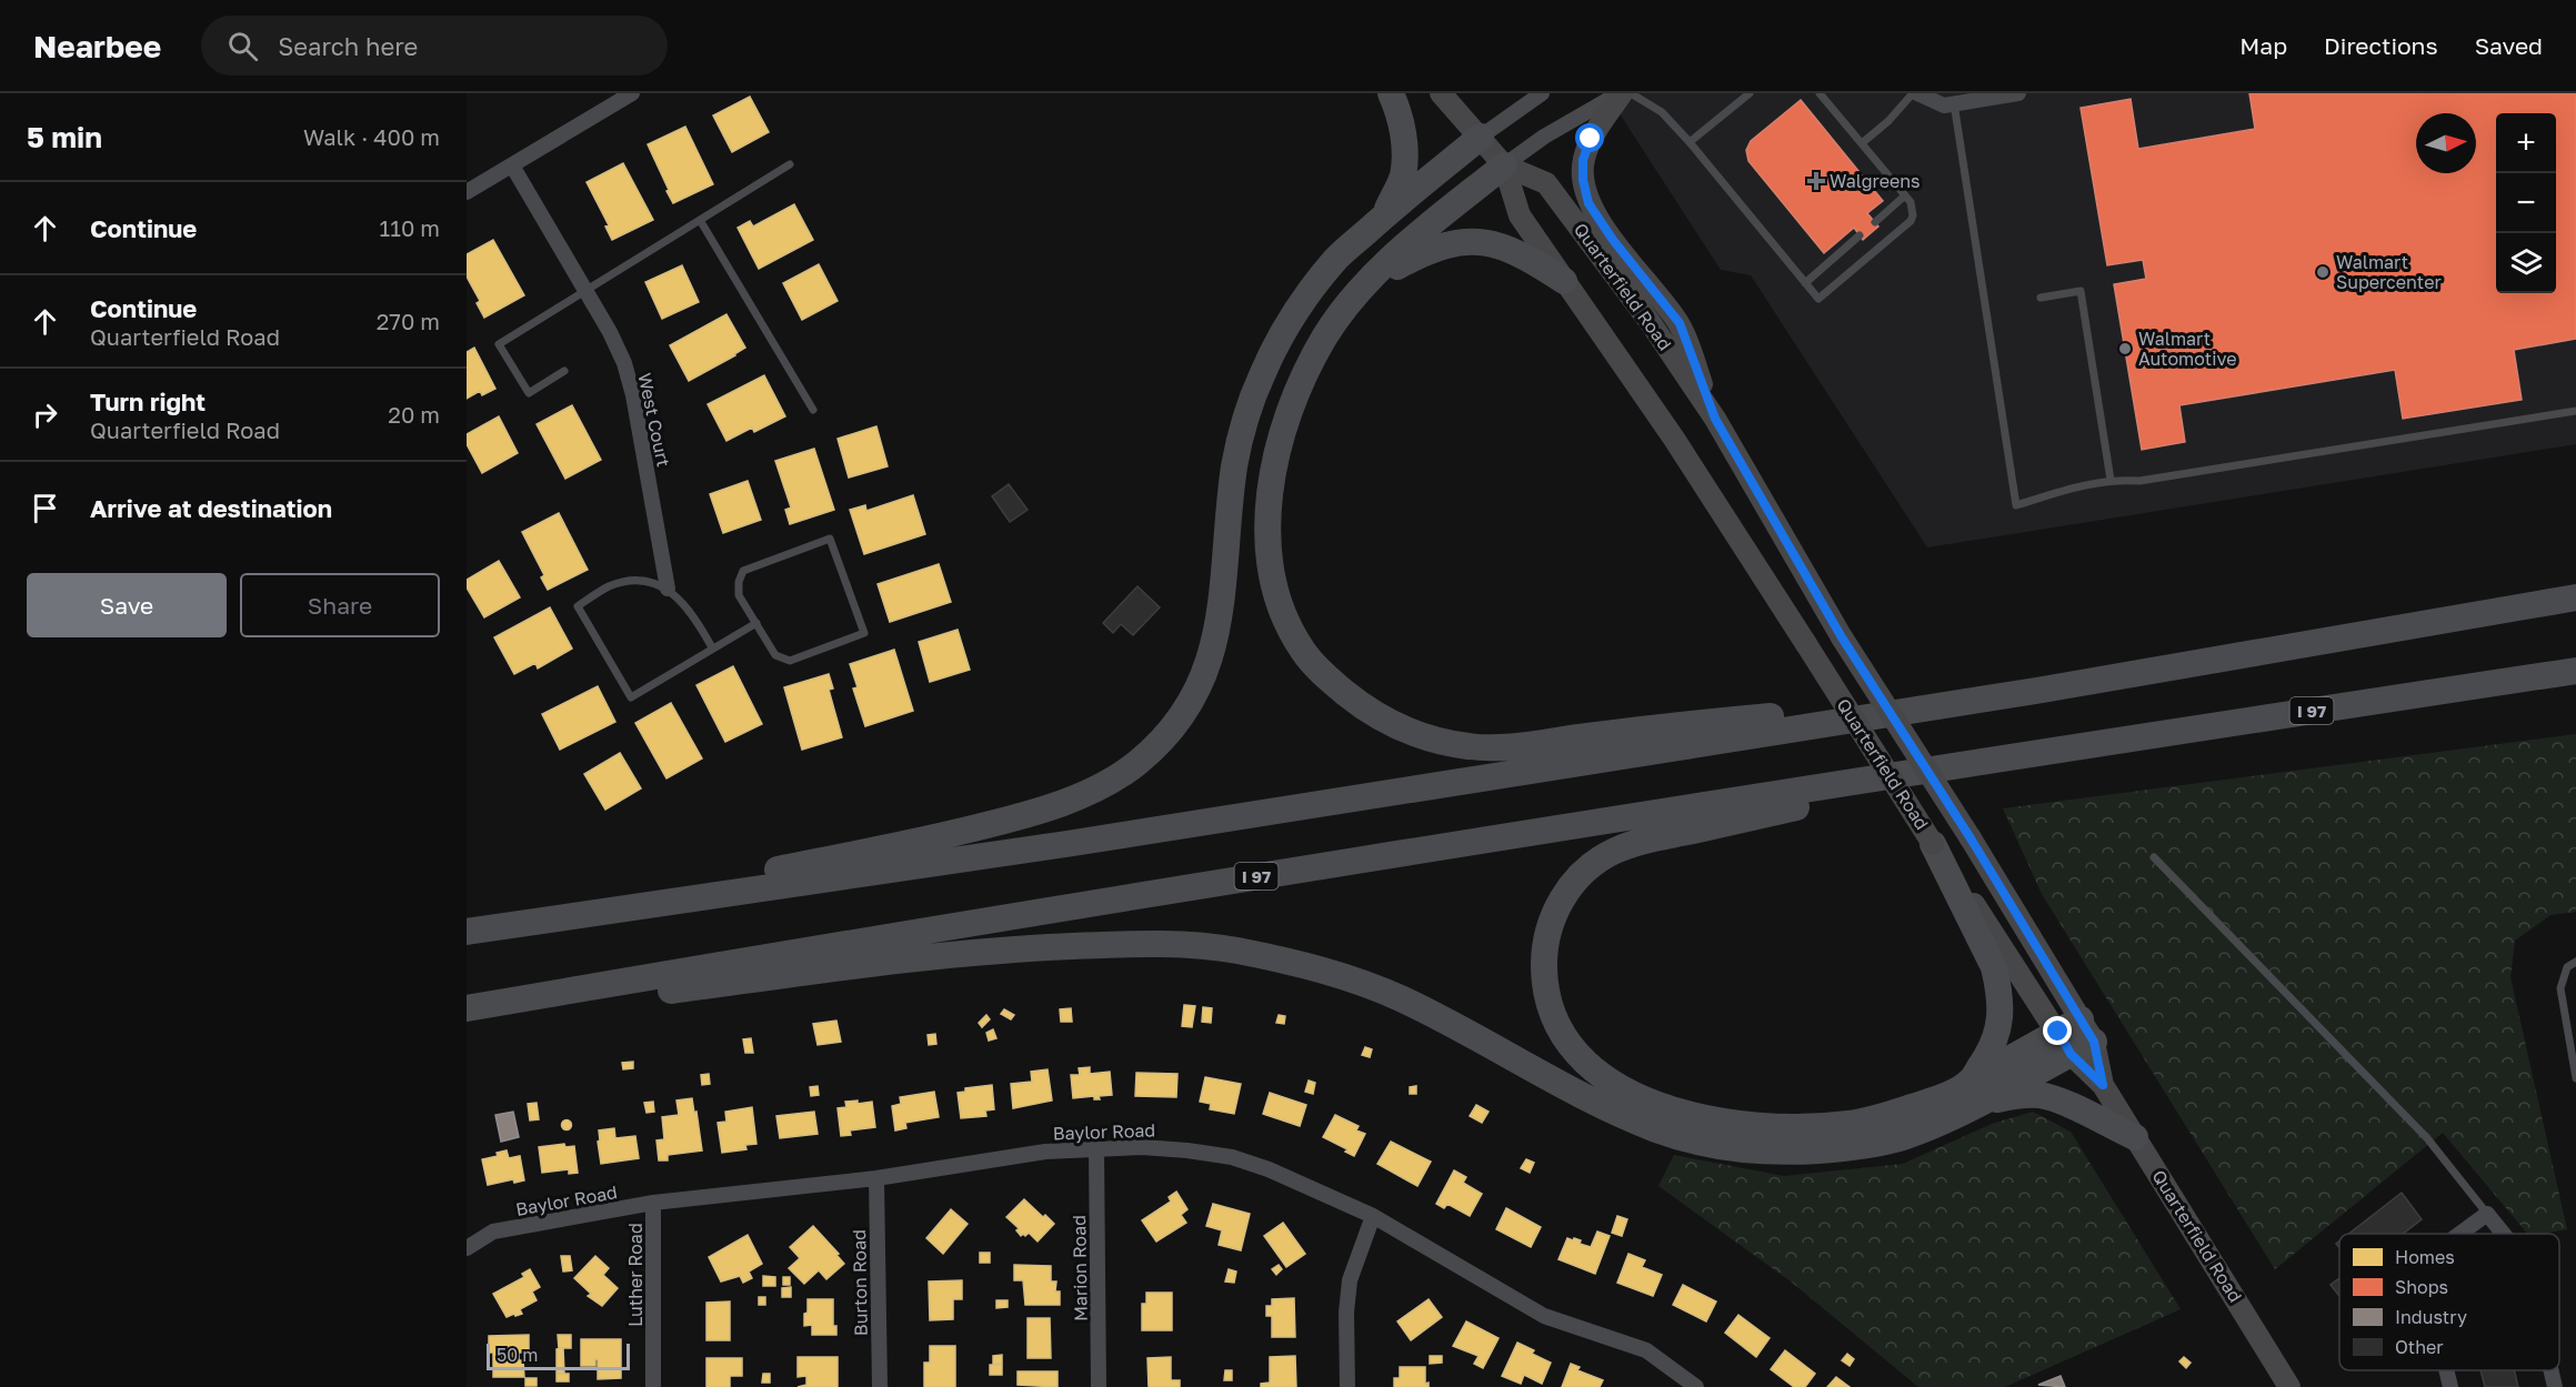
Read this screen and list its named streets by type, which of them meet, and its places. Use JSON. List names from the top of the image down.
{
  "streets": {
    "highway": ["I 97"],
    "main road": ["Quarterfield Road"],
    "street": [
      "West Court",
      "Baylor Road",
      "Marion Road",
      "Luther Road",
      "Burton Road"
    ]
  },
  "crossings": [
    ["Baylor Road", "Marion Road"],
    ["Baylor Road", "Luther Road"],
    ["Baylor Road", "Burton Road"]
  ],
  "places": {
    "health": ["Walgreens"],
    "other": ["Walmart Supercenter", "Walmart Automotive"]
  },
  "legend": [
    "Homes",
    "Shops",
    "Industry",
    "Other"
  ],
  "scale_bar": "50 m",
  "north": "right",
  "page": {
    "header": "Nearbee",
    "search": "Search here",
    "nav": ["Map", "Directions", "Saved"],
    "heading": ["5 min", "Walk · 400 m"],
    "map_buttons": ["+", "−"],
    "list": [
      ["Continue", "110 m"],
      ["Continue", "Quarterfield Road", "270 m"],
      ["Turn right", "Quarterfield Road", "20 m"],
      "Arrive at destination"
    ],
    "buttons": ["Save", "Share"],
    "scale": "50 m"
  }
}
